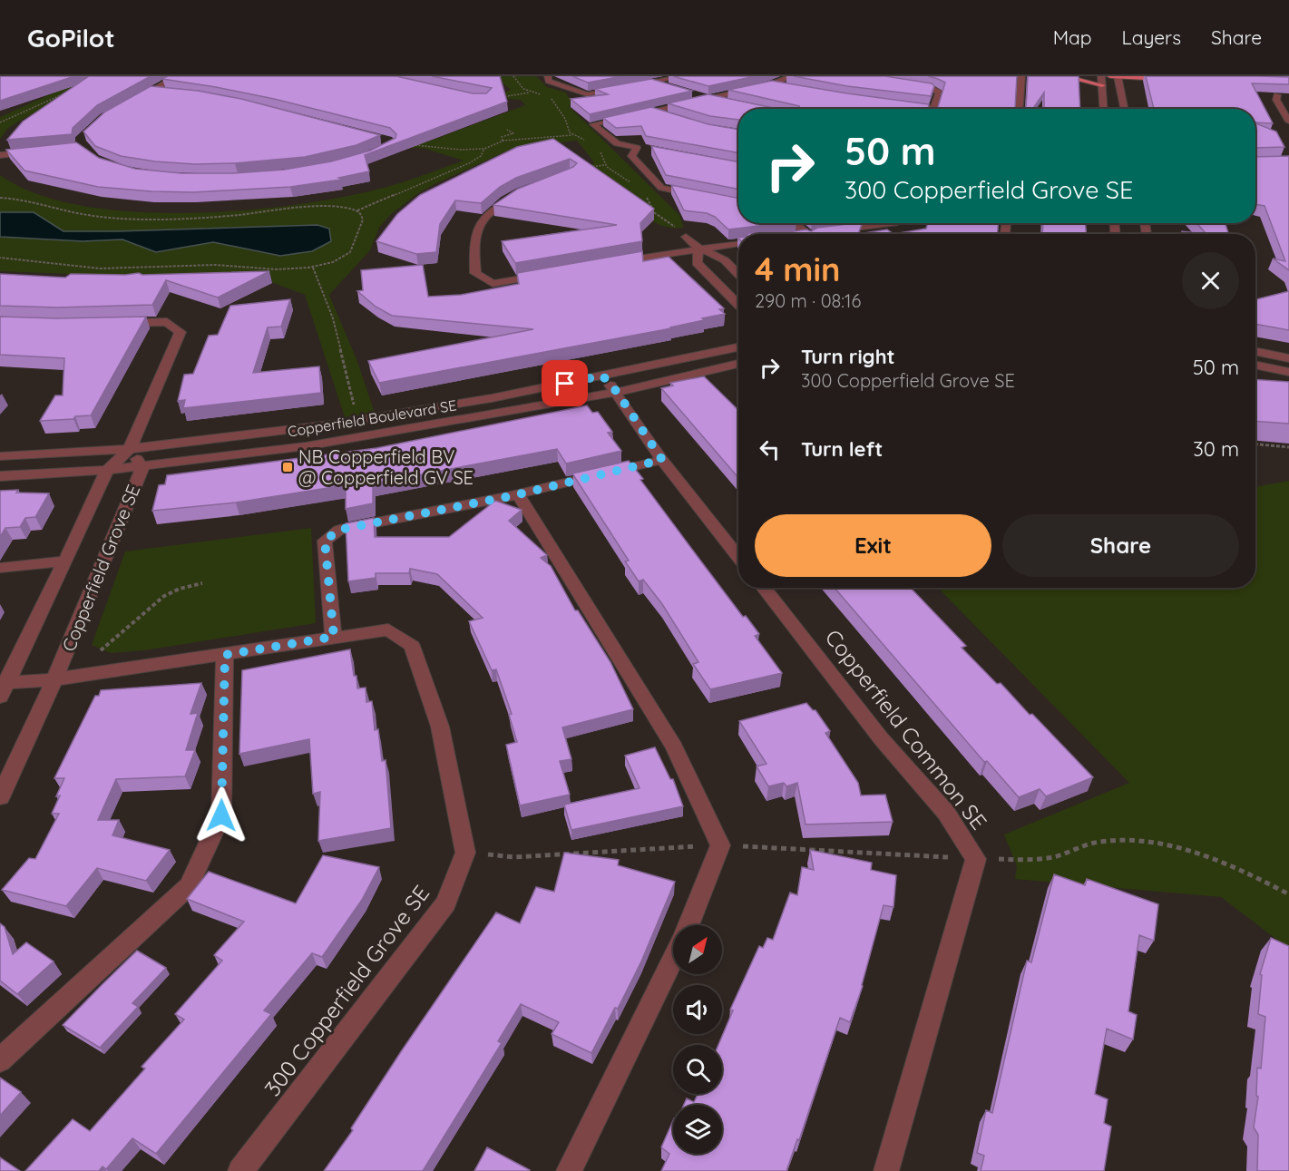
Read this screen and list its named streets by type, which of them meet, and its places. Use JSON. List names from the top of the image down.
{
  "streets": {
    "street": [
      "Copperfield Boulevard SE",
      "Copperfield Grove SE",
      "Copperfield Common SE",
      "300 Copperfield Grove SE"
    ]
  },
  "crossings": [
    ["Copperfield Boulevard SE", "Copperfield Grove SE"]
  ],
  "places": {
    "transit": ["NB Copperfield BV @ Copperfield GV SE"]
  },
  "north": "top right",
  "page": {
    "header": "GoPilot",
    "nav": ["Map", "Layers", "Share"],
    "turn": ["50 m", "300 Copperfield Grove SE"],
    "heading": ["4 min", "290 m · 08:16"],
    "list": [
      {
        "name": "Turn right",
        "note": "300 Copperfield Grove SE",
        "value": "50 m"
      },
      {
        "name": "Turn left",
        "value": "30 m"
      }
    ],
    "buttons": ["Exit", "Share"]
  }
}
